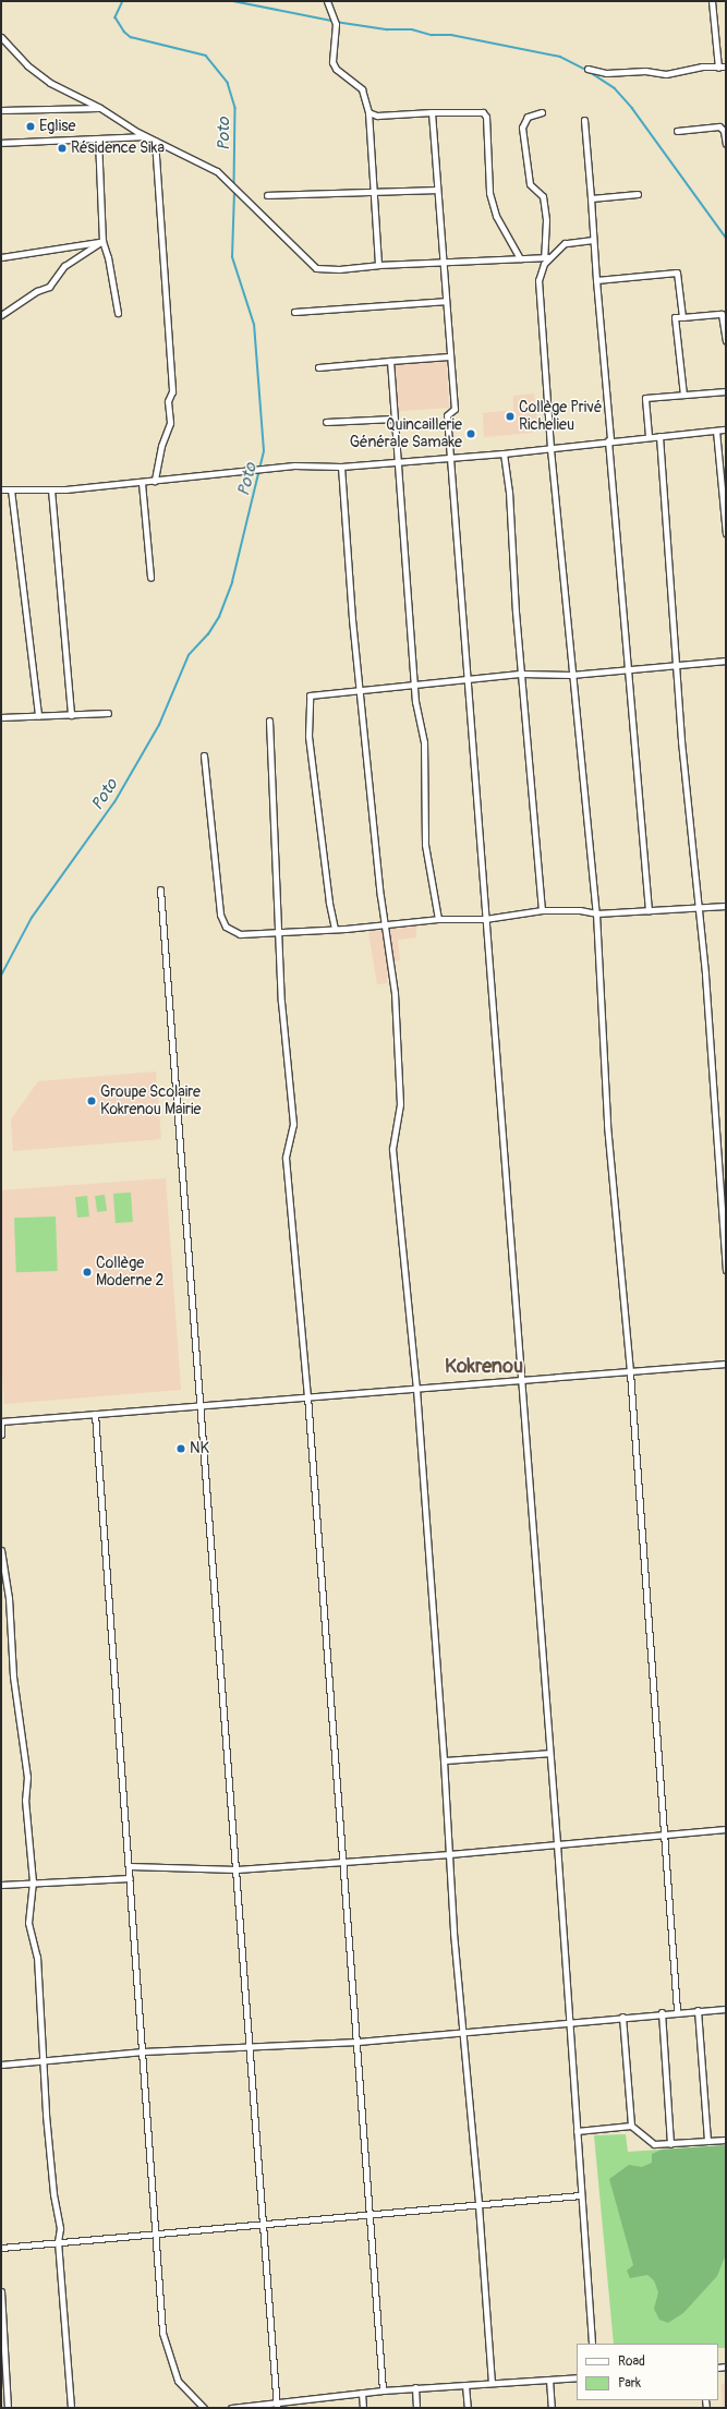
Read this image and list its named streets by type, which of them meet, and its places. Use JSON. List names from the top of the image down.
{
  "districts": ["Kokrenou"],
  "water": ["Poto"],
  "places": [
    "Eglise",
    "Résidence Sika",
    "Collège Privé Richelieu",
    "Quincaillerie Générale Samake",
    "Groupe Scolaire Kokrenou Mairie",
    "Collège Moderne 2",
    "NK"
  ],
  "legend": ["Road", "Park"]
}
